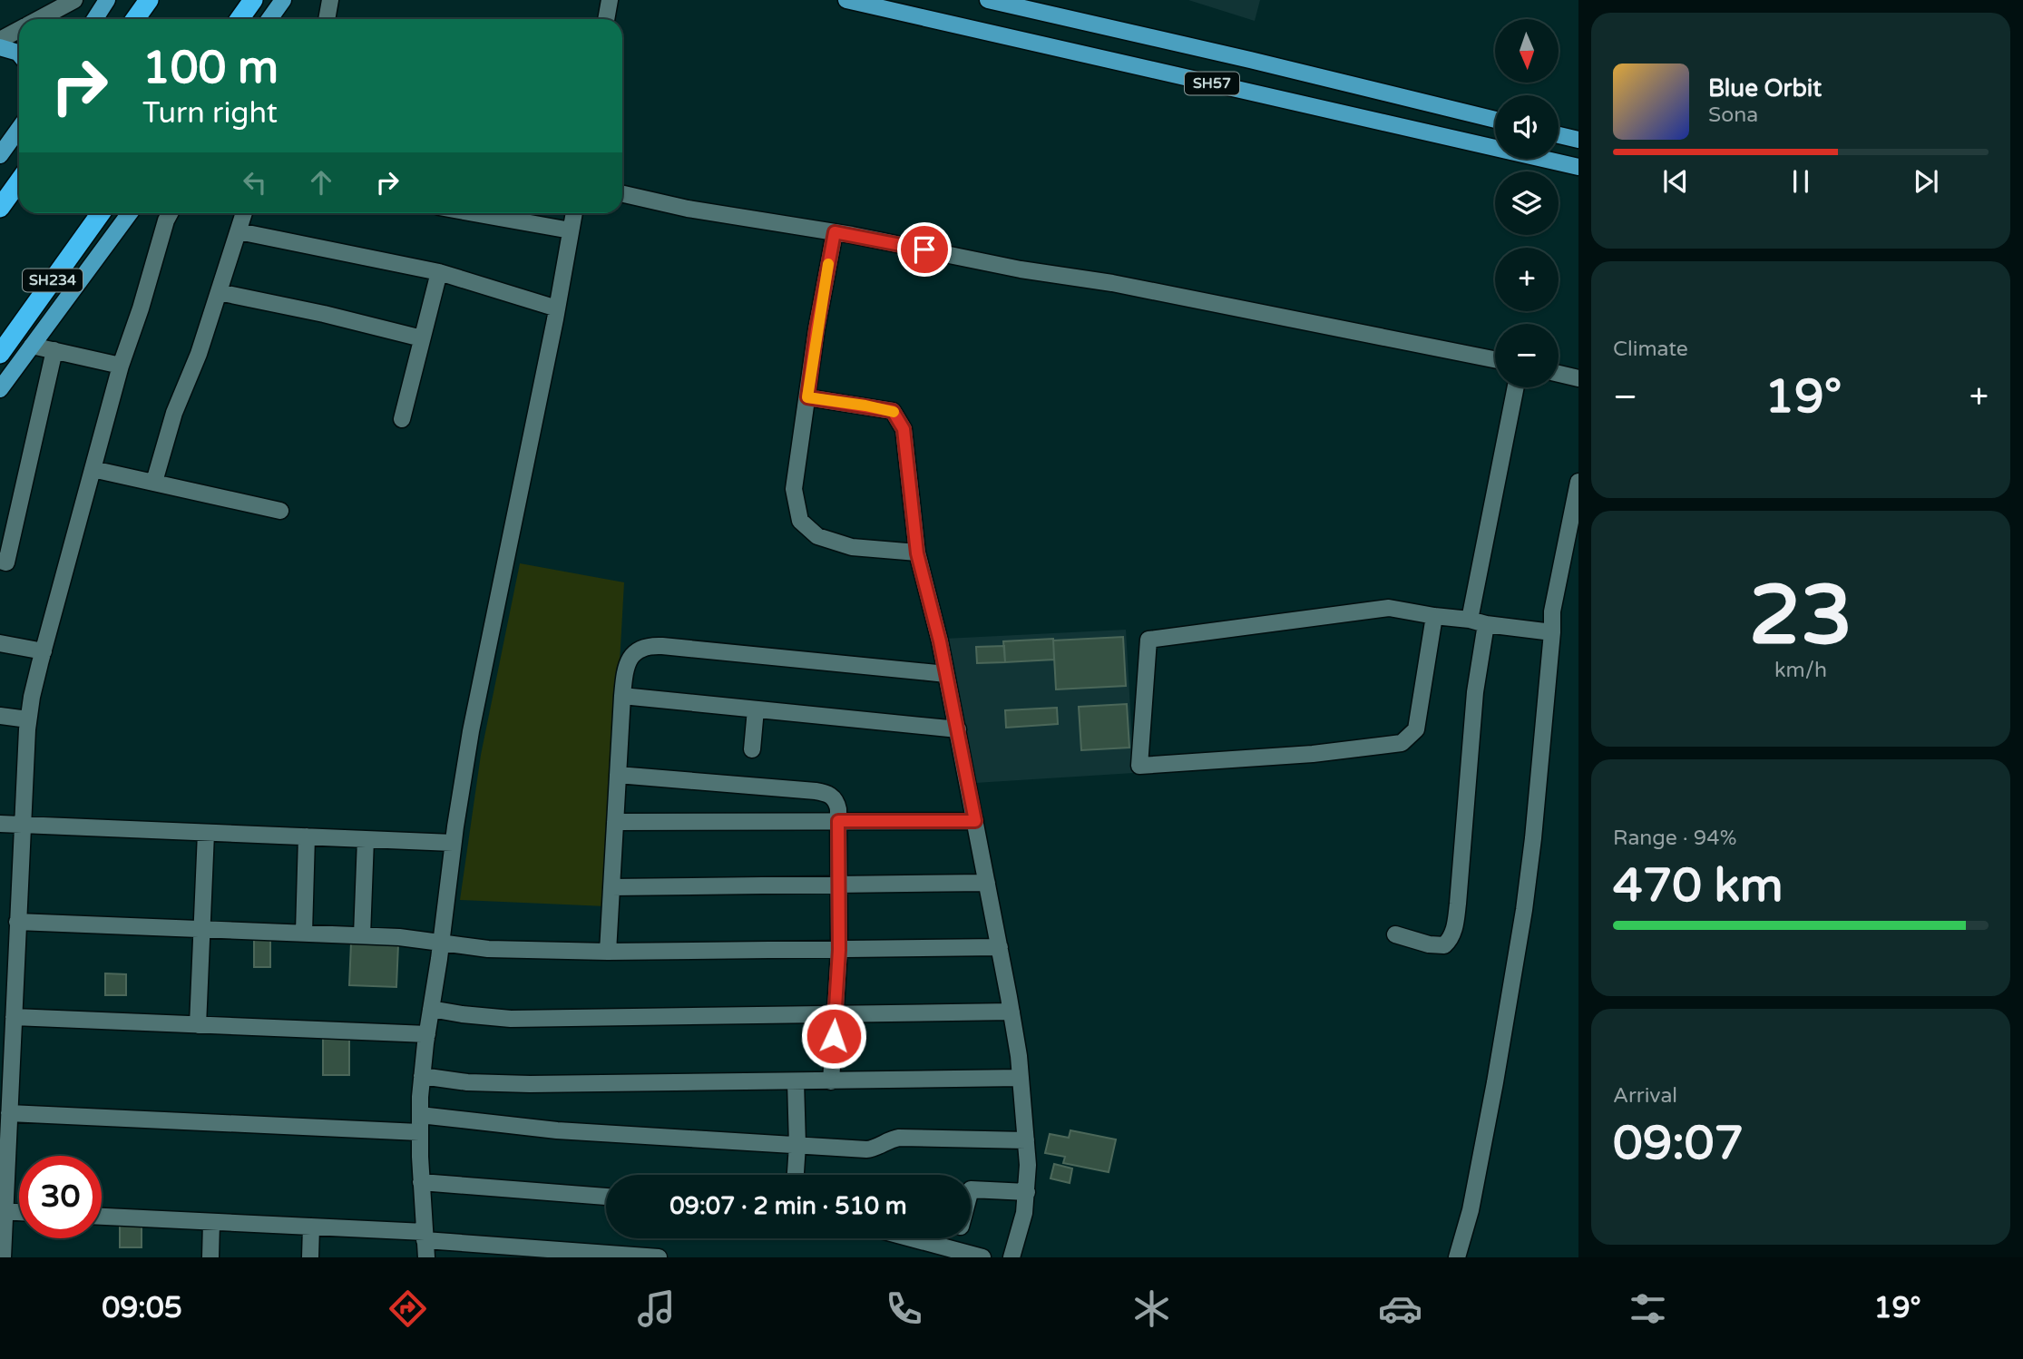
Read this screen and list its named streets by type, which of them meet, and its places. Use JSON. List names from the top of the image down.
{
  "streets": {
    "highway": ["SH234"],
    "main road": ["SH57"]
  },
  "north": "bottom",
  "page": {
    "map_buttons": ["+", "−"],
    "turn": ["100 m", "Turn right"],
    "song": ["Blue Orbit", "Sona"],
    "tile": [
      "Climate",
      ["23", "km/h"],
      ["Range · 94%", "470 km"],
      ["Arrival", "09:07"]
    ],
    "heat": ["−", "19°", "+"],
    "limit": "30",
    "trip": "09:07 · 2 min · 510 m",
    "tabs": ["09:05", "19°"]
  }
}
